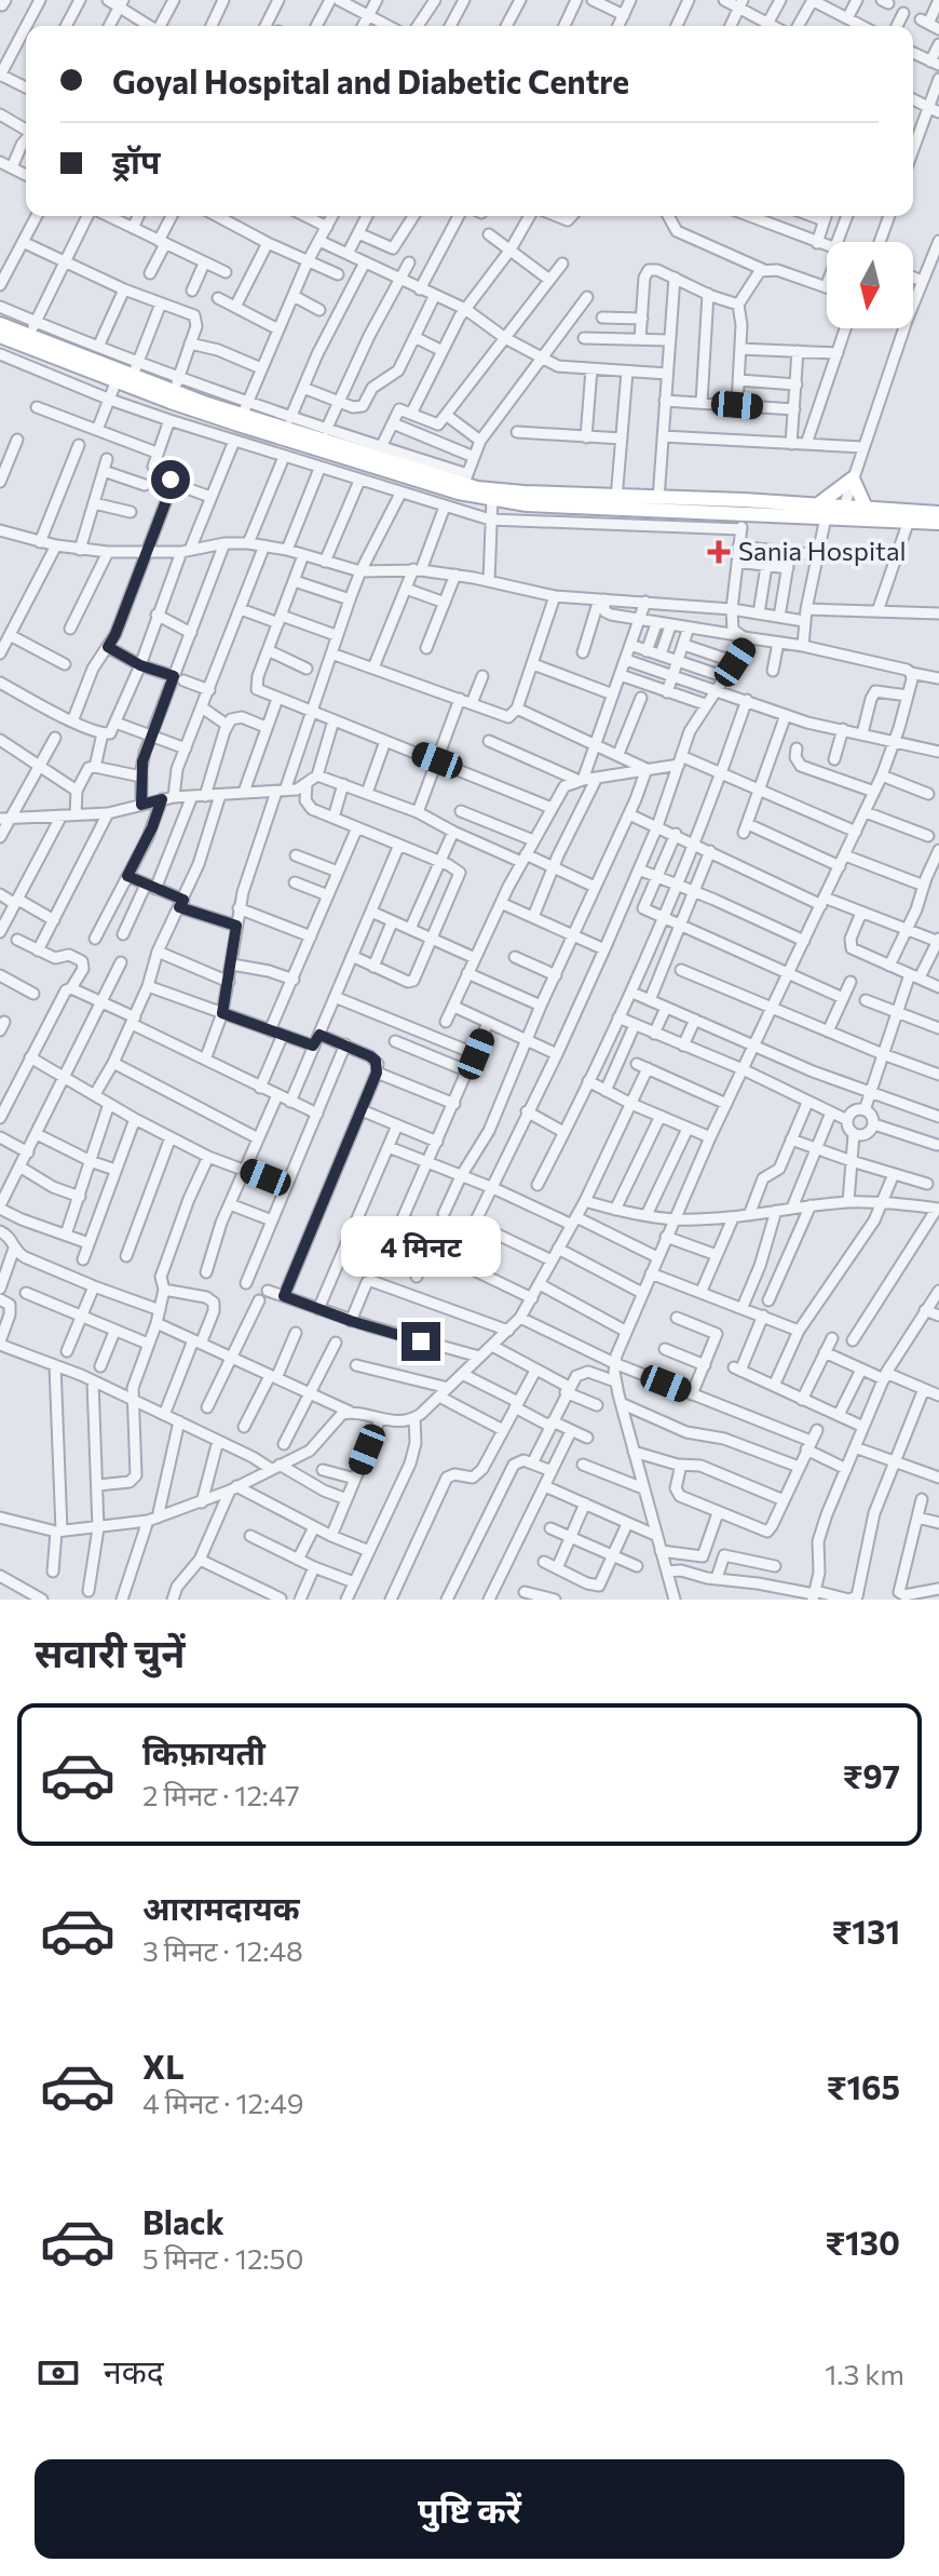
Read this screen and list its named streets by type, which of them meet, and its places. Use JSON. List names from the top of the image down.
{
  "places": {
    "health": ["Sania Hospital"]
  },
  "north": "bottom",
  "page": {
    "banner": ["Goyal Hospital and Diabetic Centre", "ड्रॉप"],
    "bubble": "4 मिनट",
    "heading": "सवारी चुनें",
    "list": [
      {
        "name": "किफ़ायती",
        "note": "2 मिनट · 12:47",
        "value": "₹97"
      },
      {
        "name": "आरामदायक",
        "note": "3 मिनट · 12:48",
        "value": "₹131"
      },
      {
        "name": "XL",
        "note": "4 मिनट · 12:49",
        "value": "₹165"
      },
      {
        "name": "Black",
        "note": "5 मिनट · 12:50",
        "value": "₹130"
      }
    ],
    "pay": ["नकद", "1.3 km"],
    "buttons": "पुष्टि करें"
  }
}
